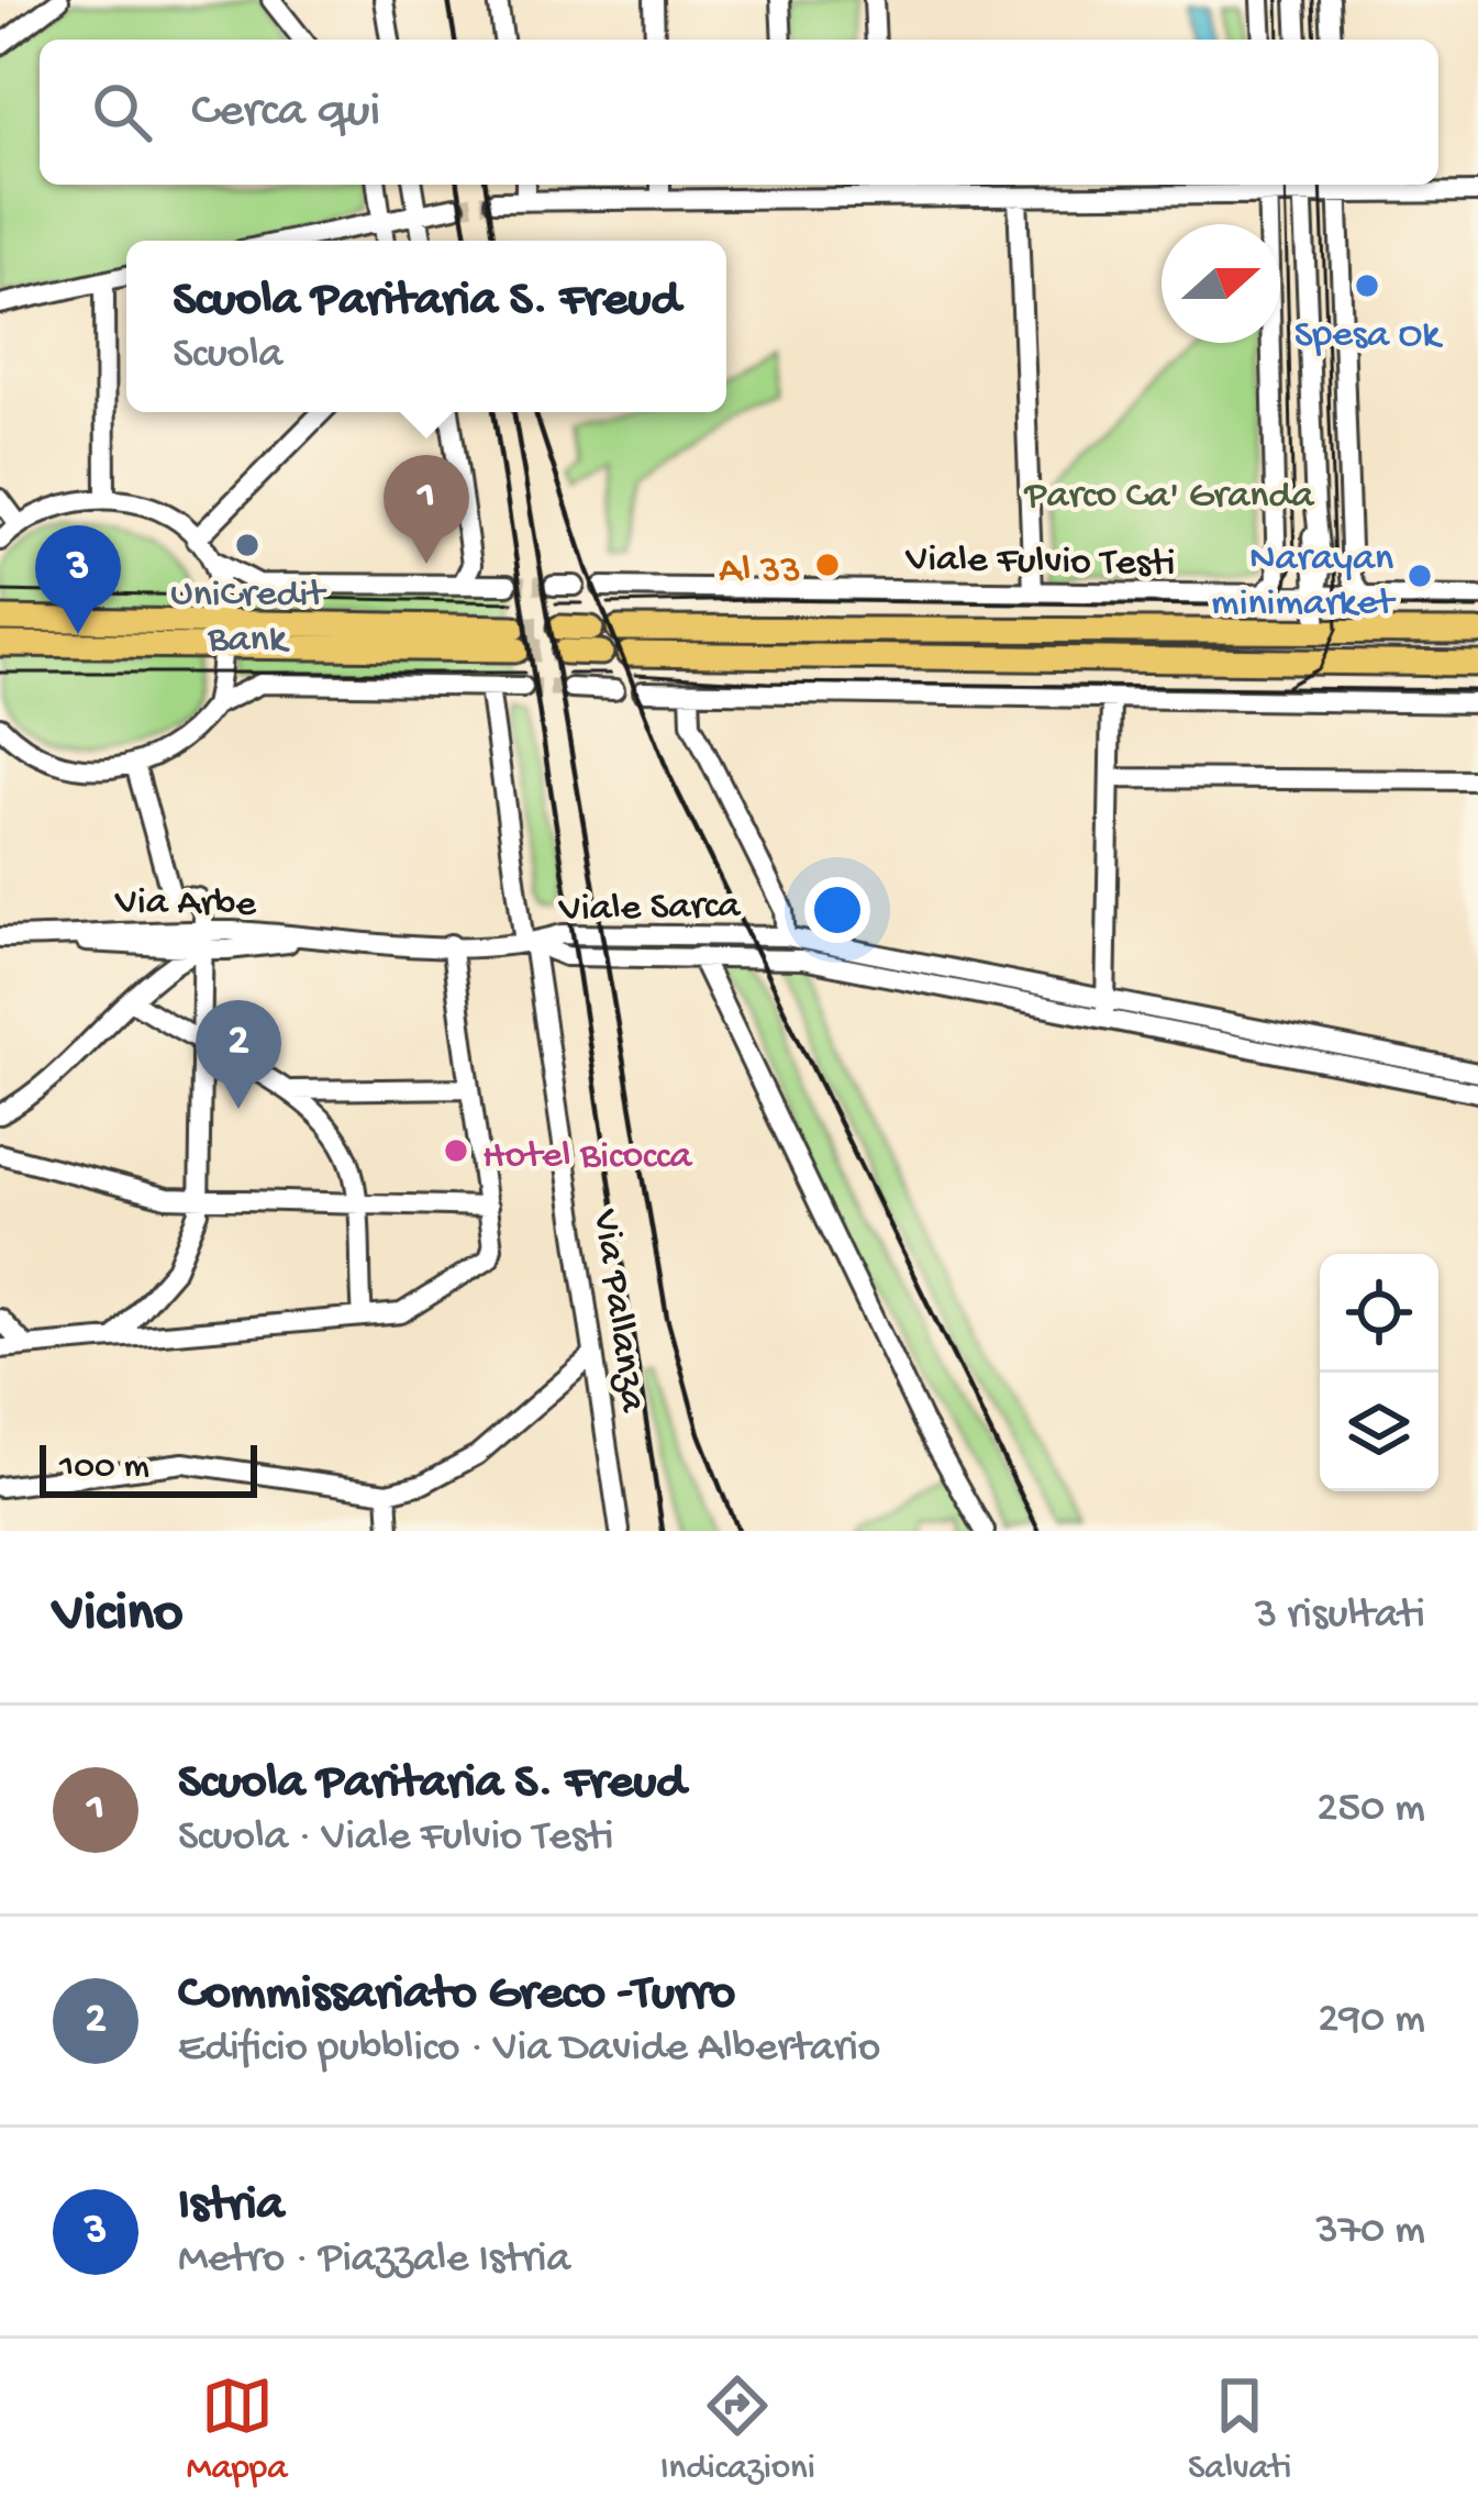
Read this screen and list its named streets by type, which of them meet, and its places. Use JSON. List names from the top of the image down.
{
  "streets": {
    "main road": ["Viale Fulvio Testi"],
    "street": ["Via Arbe", "Viale Sarca", "Via Pallanza"]
  },
  "crossings": [
    ["Via Arbe", "Viale Sarca"],
    ["Via Arbe", "Via Pallanza"],
    ["Viale Sarca", "Via Pallanza"]
  ],
  "parks": ["Parco Ca' Granda"],
  "places": [
    "Spesa Ok",
    "UniCredit Bank",
    "Al 33",
    "Narayan minimarket",
    "Hotel Bicocca"
  ],
  "scale_bar": "100 m",
  "north": "right",
  "page": {
    "search": "Cerca qui",
    "popup": ["Scuola Paritaria S. Freud", "Scuola"],
    "pins": ["1", "3", "2"],
    "scale": "100 m",
    "heading": ["Vicino", "3 risultati"],
    "list": [
      {
        "mark": "1",
        "name": "Scuola Paritaria S. Freud",
        "note": "Scuola · Viale Fulvio Testi",
        "value": "250 m"
      },
      {
        "mark": "2",
        "name": "Commissariato Greco -Turro",
        "note": "Edificio pubblico · Via Davide Albertario",
        "value": "290 m"
      },
      {
        "mark": "3",
        "name": "Istria",
        "note": "Metro · Piazzale Istria",
        "value": "370 m"
      }
    ],
    "nav": ["Mappa", "Indicazioni", "Salvati"]
  }
}
